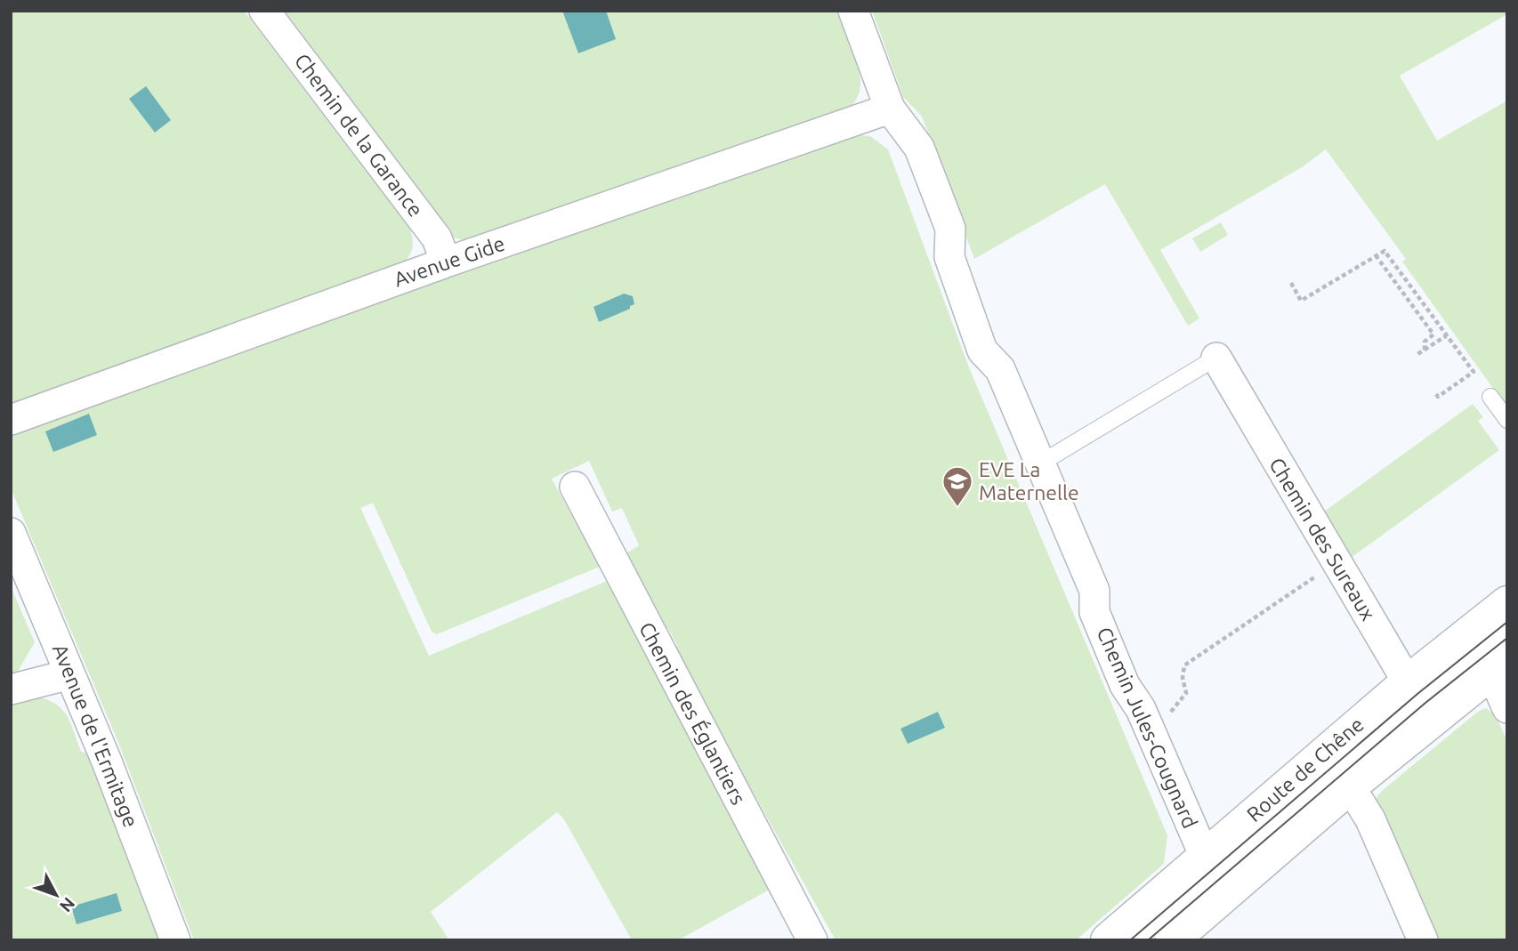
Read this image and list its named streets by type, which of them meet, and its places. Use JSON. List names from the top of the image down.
{
  "streets": {
    "main road": ["Route de Chêne"],
    "street": [
      "Chemin de la Garance",
      "Avenue Gide",
      "Chemin des Sureaux",
      "Chemin des Églantiers",
      "Chemin Jules-Cougnard",
      "Avenue de l'Ermitage"
    ]
  },
  "crossings": [
    ["Chemin de la Garance", "Avenue Gide"],
    ["Avenue Gide", "Chemin Jules-Cougnard"],
    ["Chemin des Sureaux", "Route de Chêne"],
    ["Chemin Jules-Cougnard", "Route de Chêne"]
  ],
  "places": {
    "school or university": ["EVE La Maternelle"]
  },
  "north": "bottom right"
}
